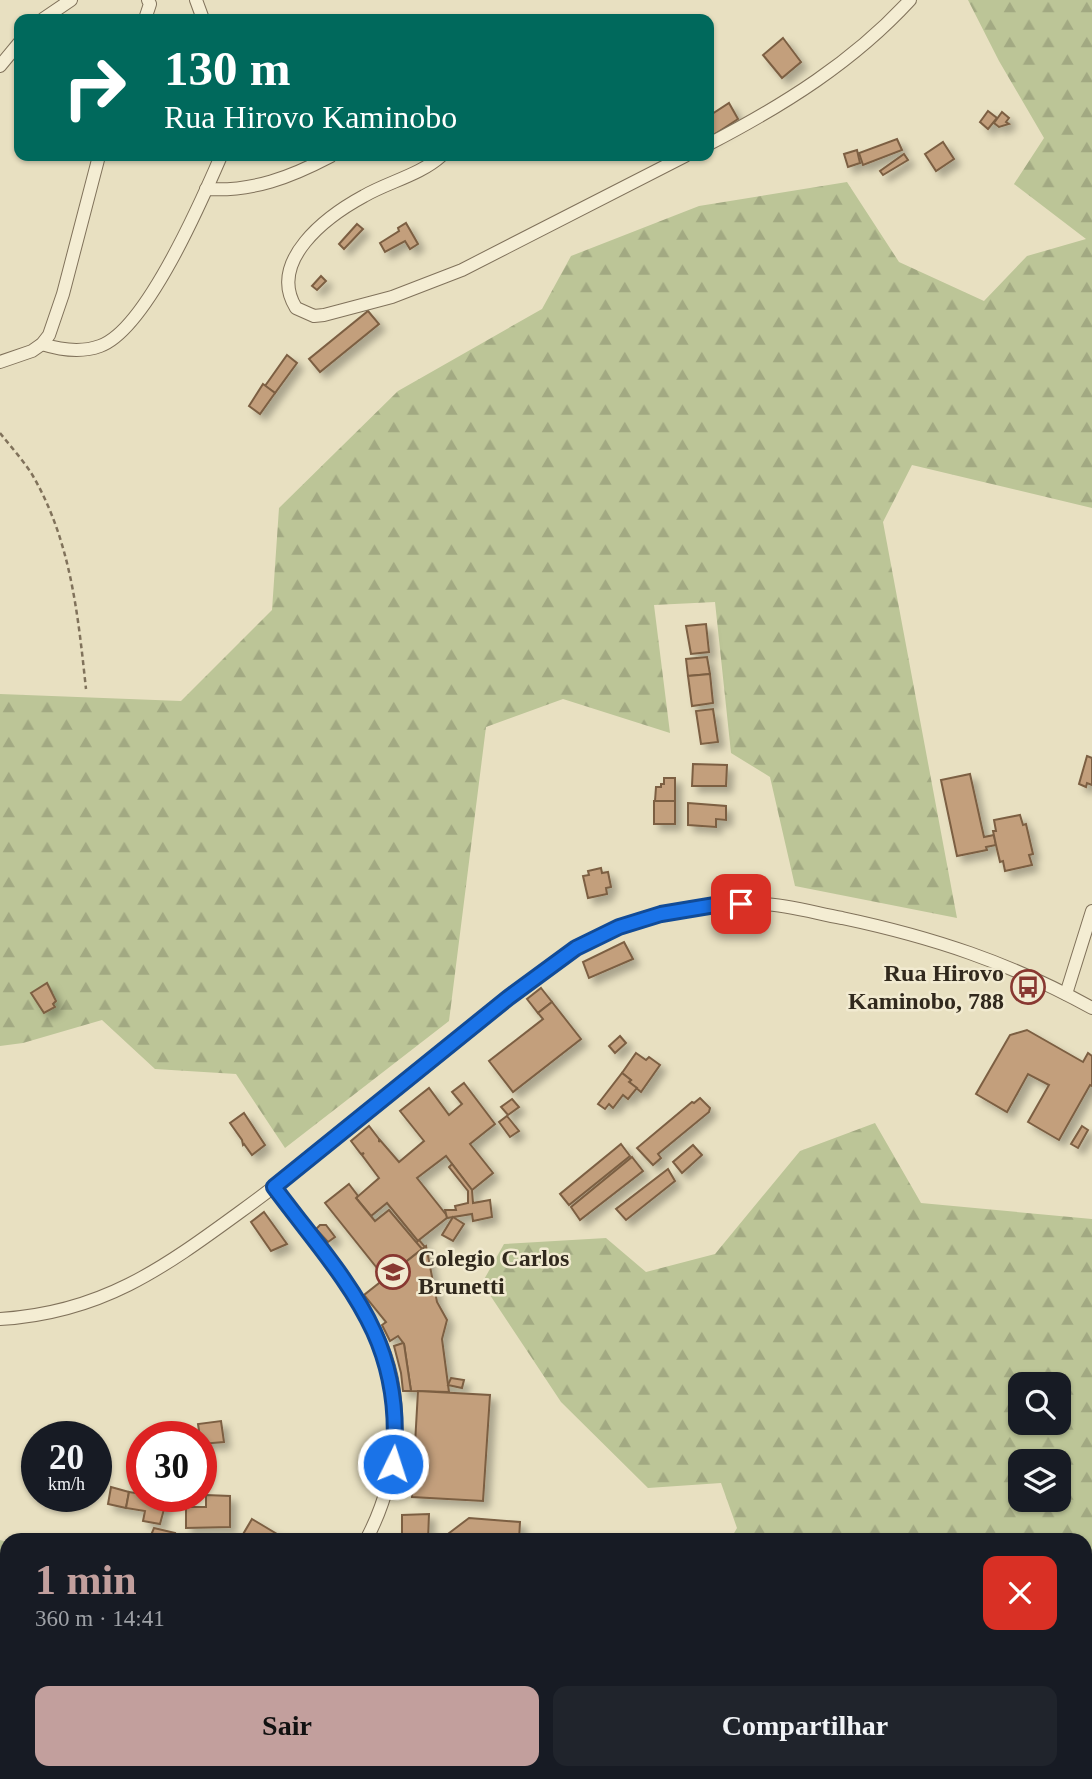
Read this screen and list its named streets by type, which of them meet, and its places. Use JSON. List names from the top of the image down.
{
  "places": {
    "bus stop": ["Rua Hirovo Kaminobo, 788"],
    "school or university": ["Colegio Carlos Brunetti"]
  },
  "page": {
    "turn": ["130 m", "Rua Hirovo Kaminobo"],
    "speed": "20 km/h",
    "limit": "30",
    "heading": ["1 min", "360 m · 14:41"],
    "buttons": ["Sair", "Compartilhar"]
  }
}
